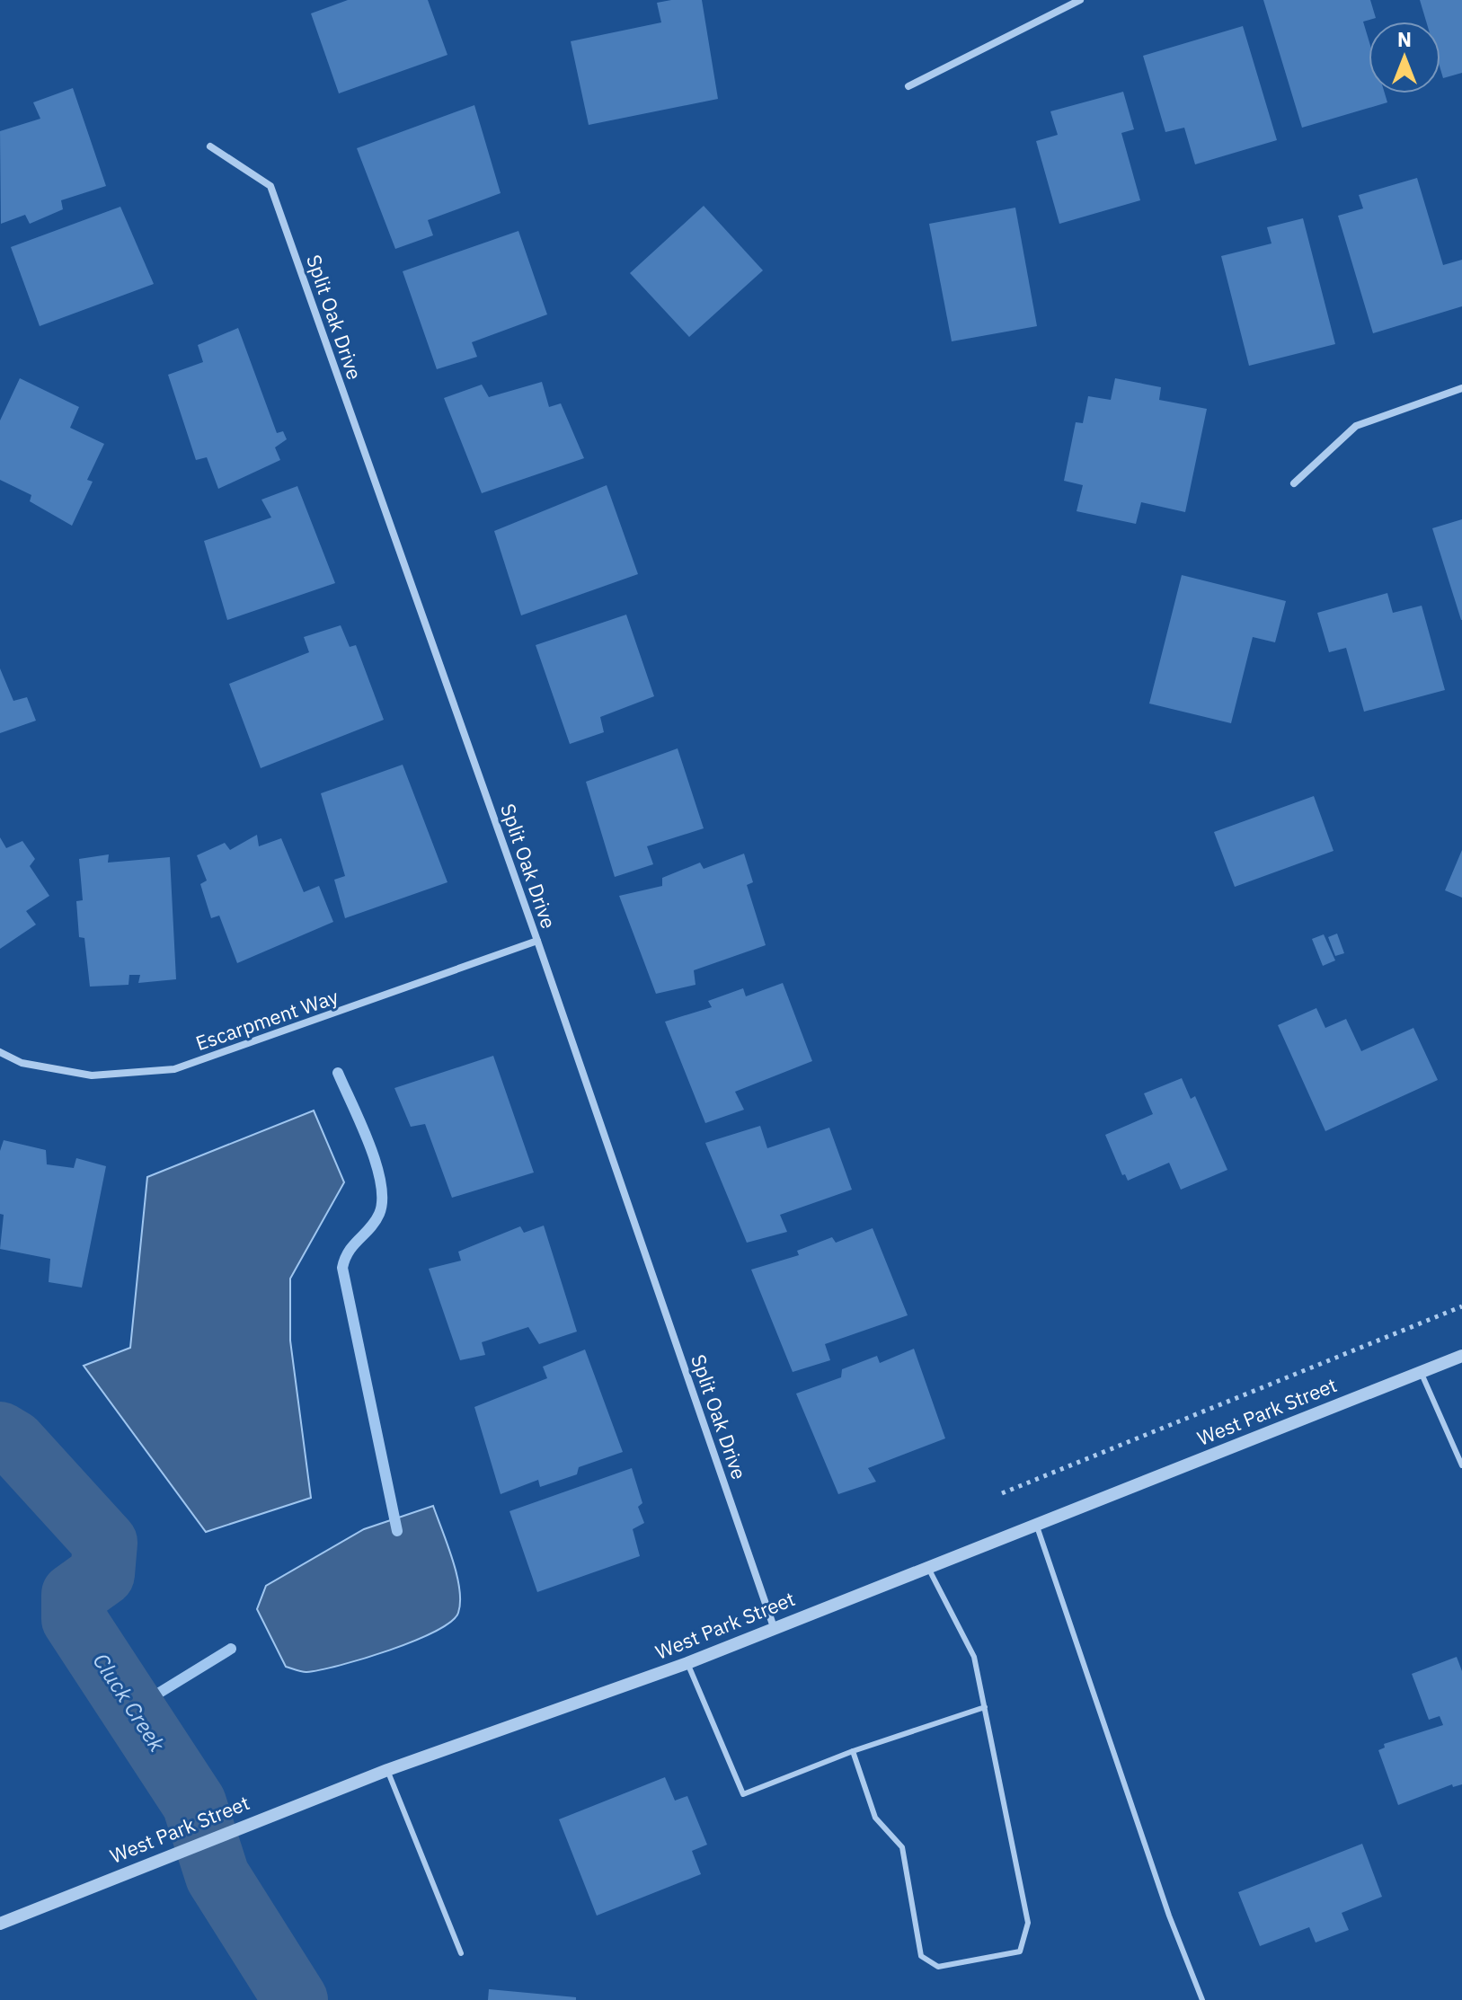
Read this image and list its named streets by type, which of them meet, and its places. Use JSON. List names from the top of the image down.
{
  "streets": {
    "street": ["Split Oak Drive", "Escarpment Way", "West Park Street"]
  },
  "crossings": [
    ["Split Oak Drive", "Escarpment Way"],
    ["Split Oak Drive", "West Park Street"]
  ],
  "water": ["Cluck Creek"],
  "north": "top"
}
